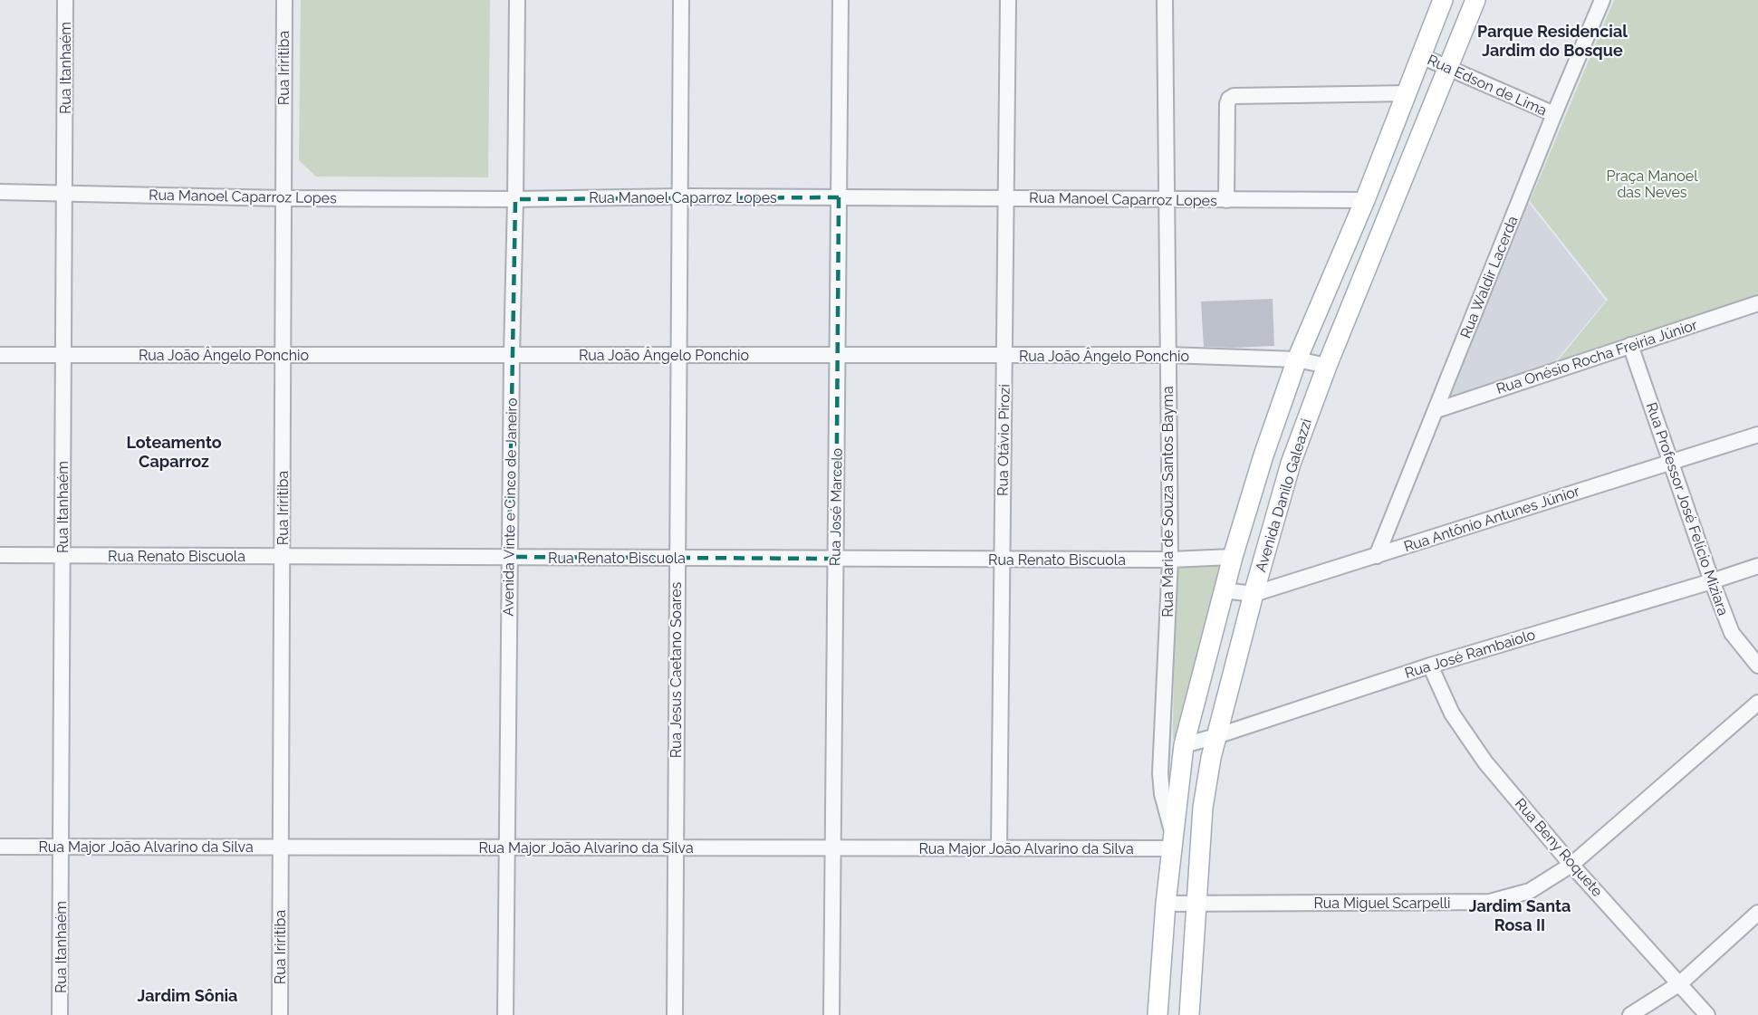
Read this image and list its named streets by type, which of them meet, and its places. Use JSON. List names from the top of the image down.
{
  "streets": {
    "main road": ["Avenida Danilo Galeazzi"],
    "street": [
      "Rua Itanhaém",
      "Rua Iriritiba",
      "Rua Edson de Lima",
      "Rua Manoel Caparroz Lopes",
      "Rua Waldir Lacerda",
      "Rua João Ângelo Ponchio",
      "Rua Onésio Rocha Freiria Júnior",
      "Rua Otávio Pirozi",
      "Rua Maria de Souza Santos Bayma",
      "Avenida Vinte e Cinco de Janeiro",
      "Rua José Marcelo",
      "Rua Professor José Felício Miziara",
      "Rua Antônio Antunes Júnior",
      "Rua Renato Biscuola",
      "Rua José Rambaiolo",
      "Rua Jesus Caetano Soares",
      "Rua Major João Alvarino da Silva",
      "Rua Beny Roquete",
      "Rua Miguel Scarpelli"
    ]
  },
  "crossings": [
    ["Rua Itanhaém", "Rua Manoel Caparroz Lopes"],
    ["Rua Itanhaém", "Rua João Ângelo Ponchio"],
    ["Rua Itanhaém", "Rua Renato Biscuola"],
    ["Rua Itanhaém", "Rua Major João Alvarino da Silva"],
    ["Rua Iriritiba", "Rua Manoel Caparroz Lopes"],
    ["Rua Iriritiba", "Rua João Ângelo Ponchio"],
    ["Rua Iriritiba", "Rua Renato Biscuola"],
    ["Rua Iriritiba", "Rua Major João Alvarino da Silva"],
    ["Rua Edson de Lima", "Rua Waldir Lacerda"],
    ["Rua Edson de Lima", "Avenida Danilo Galeazzi"],
    ["Rua Manoel Caparroz Lopes", "Rua Otávio Pirozi"],
    ["Rua Manoel Caparroz Lopes", "Avenida Danilo Galeazzi"],
    ["Rua Manoel Caparroz Lopes", "Rua Maria de Souza Santos Bayma"],
    ["Rua Manoel Caparroz Lopes", "Avenida Vinte e Cinco de Janeiro"],
    ["Rua Manoel Caparroz Lopes", "Rua José Marcelo"],
    ["Rua Manoel Caparroz Lopes", "Rua Jesus Caetano Soares"],
    ["Rua Waldir Lacerda", "Rua Onésio Rocha Freiria Júnior"],
    ["Rua Waldir Lacerda", "Rua Antônio Antunes Júnior"],
    ["Rua João Ângelo Ponchio", "Rua Otávio Pirozi"],
    ["Rua João Ângelo Ponchio", "Avenida Danilo Galeazzi"],
    ["Rua João Ângelo Ponchio", "Rua Maria de Souza Santos Bayma"],
    ["Rua João Ângelo Ponchio", "Avenida Vinte e Cinco de Janeiro"],
    ["Rua João Ângelo Ponchio", "Rua José Marcelo"],
    ["Rua João Ângelo Ponchio", "Rua Jesus Caetano Soares"],
    ["Rua Onésio Rocha Freiria Júnior", "Rua Professor José Felício Miziara"],
    ["Rua Otávio Pirozi", "Rua Renato Biscuola"],
    ["Rua Otávio Pirozi", "Rua Major João Alvarino da Silva"],
    ["Avenida Danilo Galeazzi", "Rua Maria de Souza Santos Bayma"],
    ["Avenida Danilo Galeazzi", "Rua Antônio Antunes Júnior"],
    ["Avenida Danilo Galeazzi", "Rua Renato Biscuola"],
    ["Avenida Danilo Galeazzi", "Rua José Rambaiolo"],
    ["Avenida Danilo Galeazzi", "Rua Major João Alvarino da Silva"],
    ["Avenida Danilo Galeazzi", "Rua Miguel Scarpelli"],
    ["Rua Maria de Souza Santos Bayma", "Rua Renato Biscuola"],
    ["Rua Maria de Souza Santos Bayma", "Rua Major João Alvarino da Silva"],
    ["Avenida Vinte e Cinco de Janeiro", "Rua Renato Biscuola"],
    ["Avenida Vinte e Cinco de Janeiro", "Rua Major João Alvarino da Silva"],
    ["Rua José Marcelo", "Rua Renato Biscuola"],
    ["Rua José Marcelo", "Rua Major João Alvarino da Silva"],
    ["Rua Professor José Felício Miziara", "Rua Antônio Antunes Júnior"],
    ["Rua Professor José Felício Miziara", "Rua José Rambaiolo"],
    ["Rua Renato Biscuola", "Rua Jesus Caetano Soares"],
    ["Rua José Rambaiolo", "Rua Beny Roquete"],
    ["Rua Jesus Caetano Soares", "Rua Major João Alvarino da Silva"],
    ["Rua Beny Roquete", "Rua Miguel Scarpelli"]
  ],
  "districts": [
    "Parque Residencial Jardim do Bosque",
    "Loteamento Caparroz",
    "Jardim Santa Rosa II",
    "Jardim Sônia"
  ],
  "parks": ["Praça Manoel das Neves"]
}
